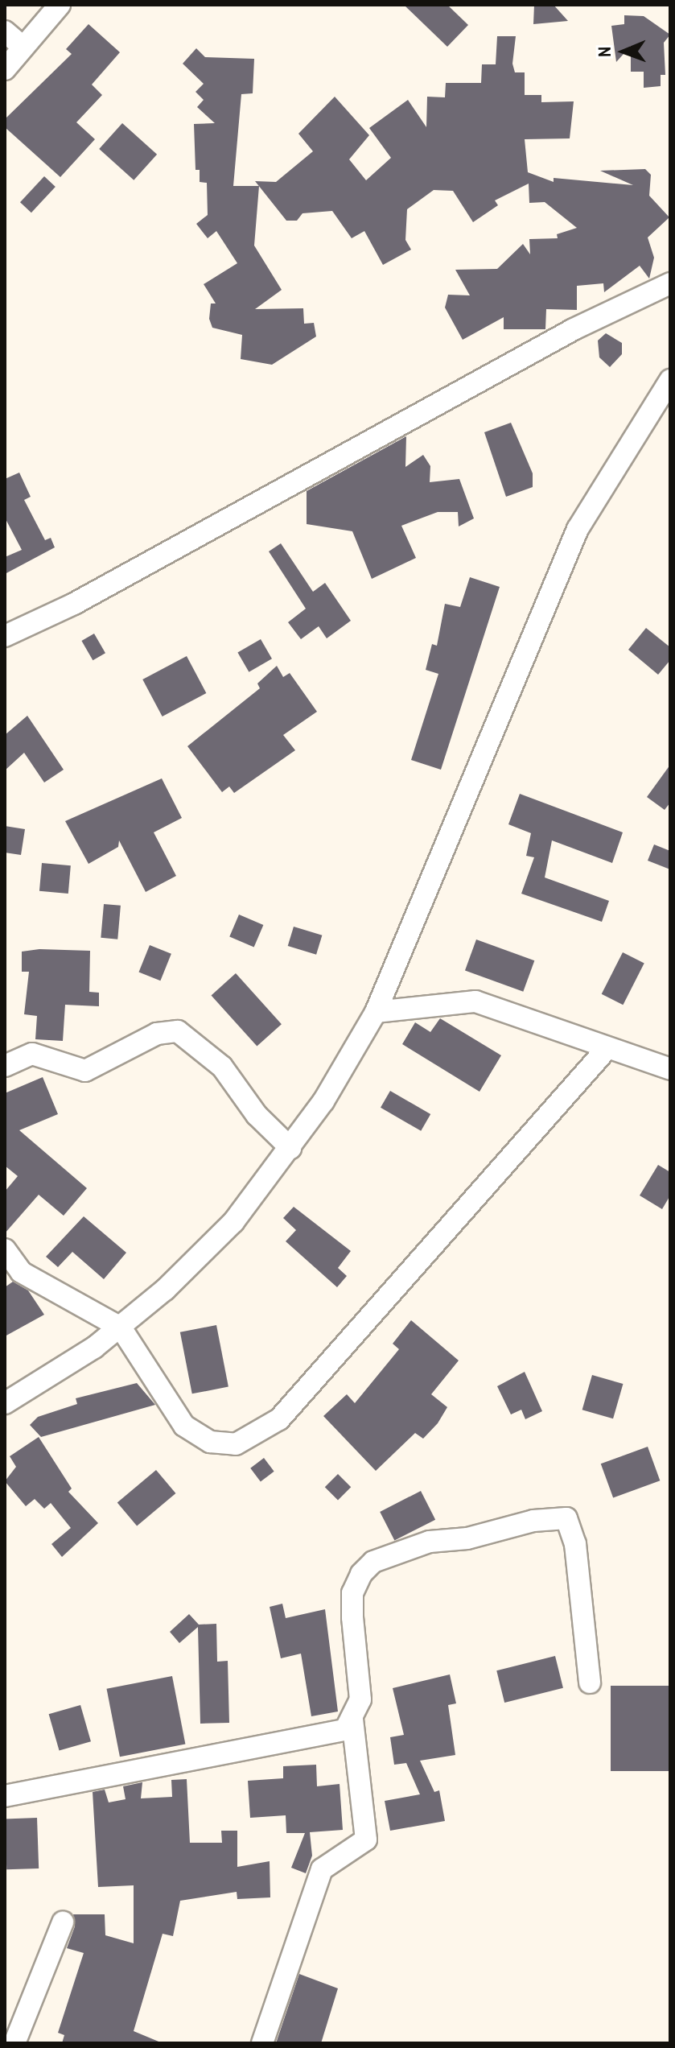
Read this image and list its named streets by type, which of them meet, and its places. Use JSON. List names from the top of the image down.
{
  "north": "left"
}
